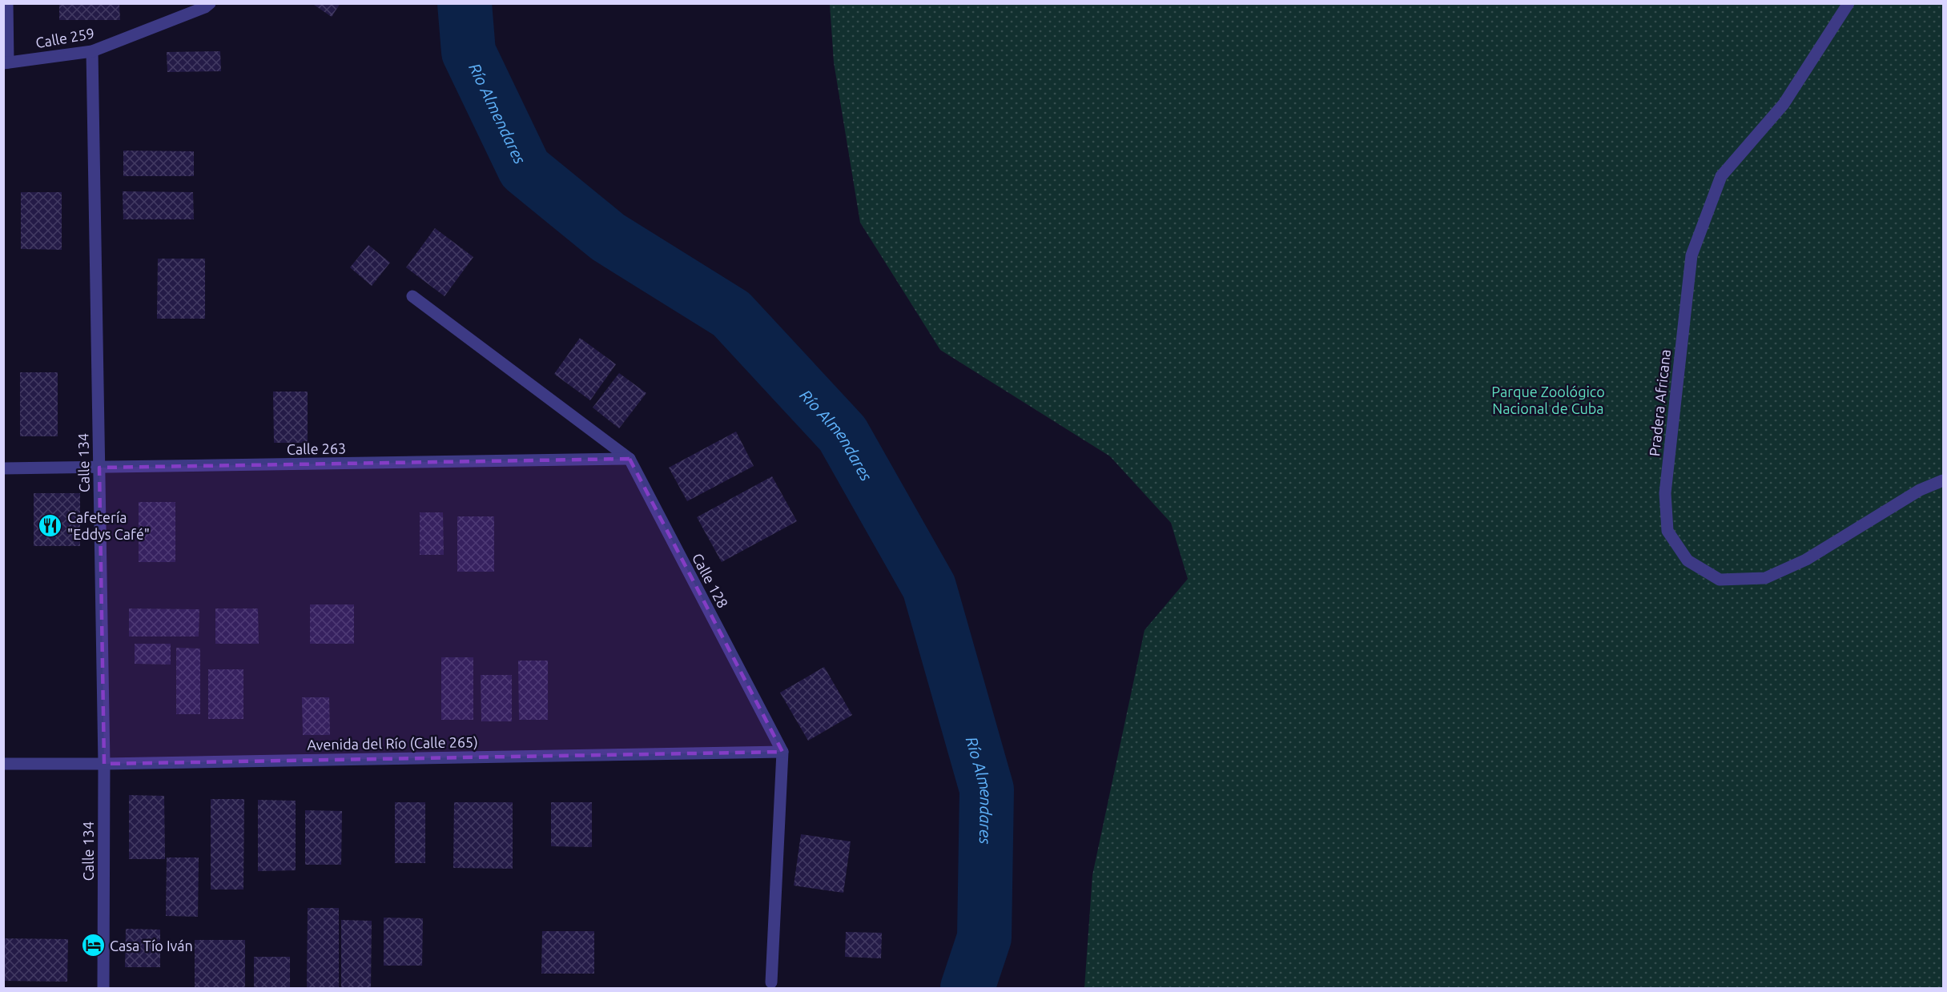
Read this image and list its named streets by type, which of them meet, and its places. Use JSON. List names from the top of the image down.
{
  "streets": {
    "street": [
      "Calle 259",
      "Pradera Africana",
      "Calle 263",
      "Calle 134",
      "Calle 128",
      "Avenida del Río (Calle 265)"
    ]
  },
  "crossings": [
    ["Calle 259", "Calle 134"],
    ["Calle 263", "Calle 134"],
    ["Calle 263", "Calle 128"],
    ["Calle 134", "Avenida del Río (Calle 265)"],
    ["Calle 128", "Avenida del Río (Calle 265)"]
  ],
  "water": ["Río Almendares"],
  "parks": ["Parque Zoológico Nacional de Cuba"],
  "places": {
    "restaurant": ["Cafetería \"Eddys Café\""],
    "hotel": ["Casa Tío Iván"]
  }
}
